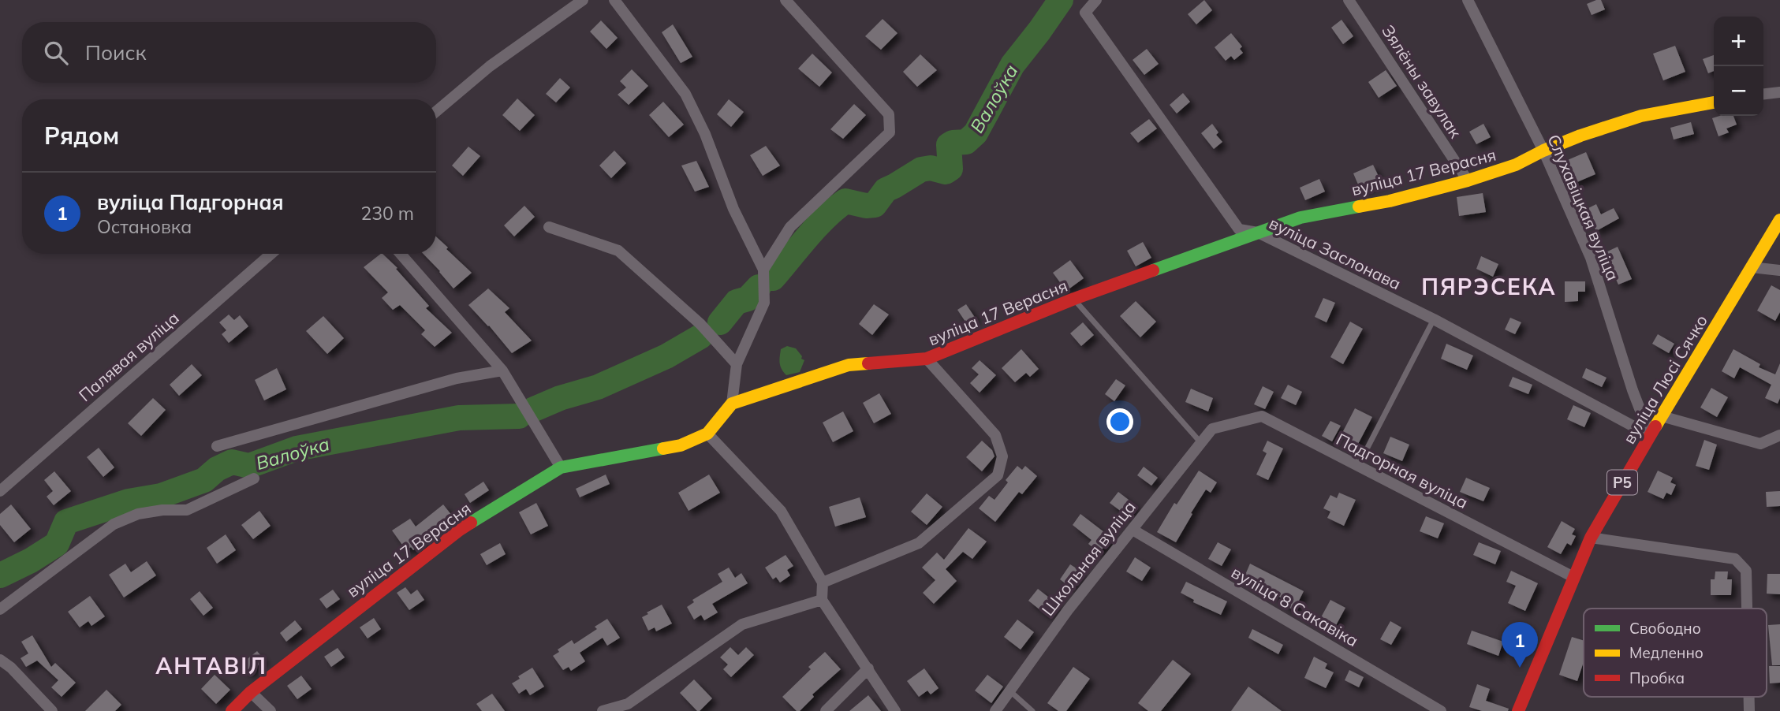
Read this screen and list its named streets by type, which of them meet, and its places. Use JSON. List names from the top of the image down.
{
  "streets": {
    "street": [
      "Зялёны завулак",
      "вуліца 17 Верасня",
      "Слухавіцкая вуліца",
      "вуліца Заслонава",
      "Палявая вуліца",
      "вуліца Люсі Сячко",
      "Падгорная вуліца",
      "Р5",
      "Школьная вуліца",
      "вуліца 8 Сакавіка"
    ]
  },
  "crossings": [
    ["Зялёны завулак", "вуліца 17 Верасня"],
    ["вуліца 17 Верасня", "Слухавіцкая вуліца"],
    ["вуліца 17 Верасня", "вуліца Заслонава"],
    ["Слухавіцкая вуліца", "вуліца Заслонава"],
    ["Слухавіцкая вуліца", "вуліца Люсі Сячко"],
    ["вуліца Заслонава", "вуліца Люсі Сячко"],
    ["вуліца Люсі Сячко", "Падгорная вуліца"],
    ["Падгорная вуліца", "Школьная вуліца"],
    ["Школьная вуліца", "вуліца 8 Сакавіка"]
  ],
  "districts": ["ПЯРЭСЕКА", "АНТАВІЛ"],
  "water": ["Валоўка"],
  "legend": ["Свободно", "Медленно", "Пробка"],
  "page": {
    "map_buttons": ["+", "−"],
    "search": "Поиск",
    "heading": "Рядом",
    "list": [
      {
        "mark": "1",
        "name": "вуліца Падгорная",
        "note": "Остановка",
        "value": "230 m"
      }
    ],
    "pins": "1"
  }
}
